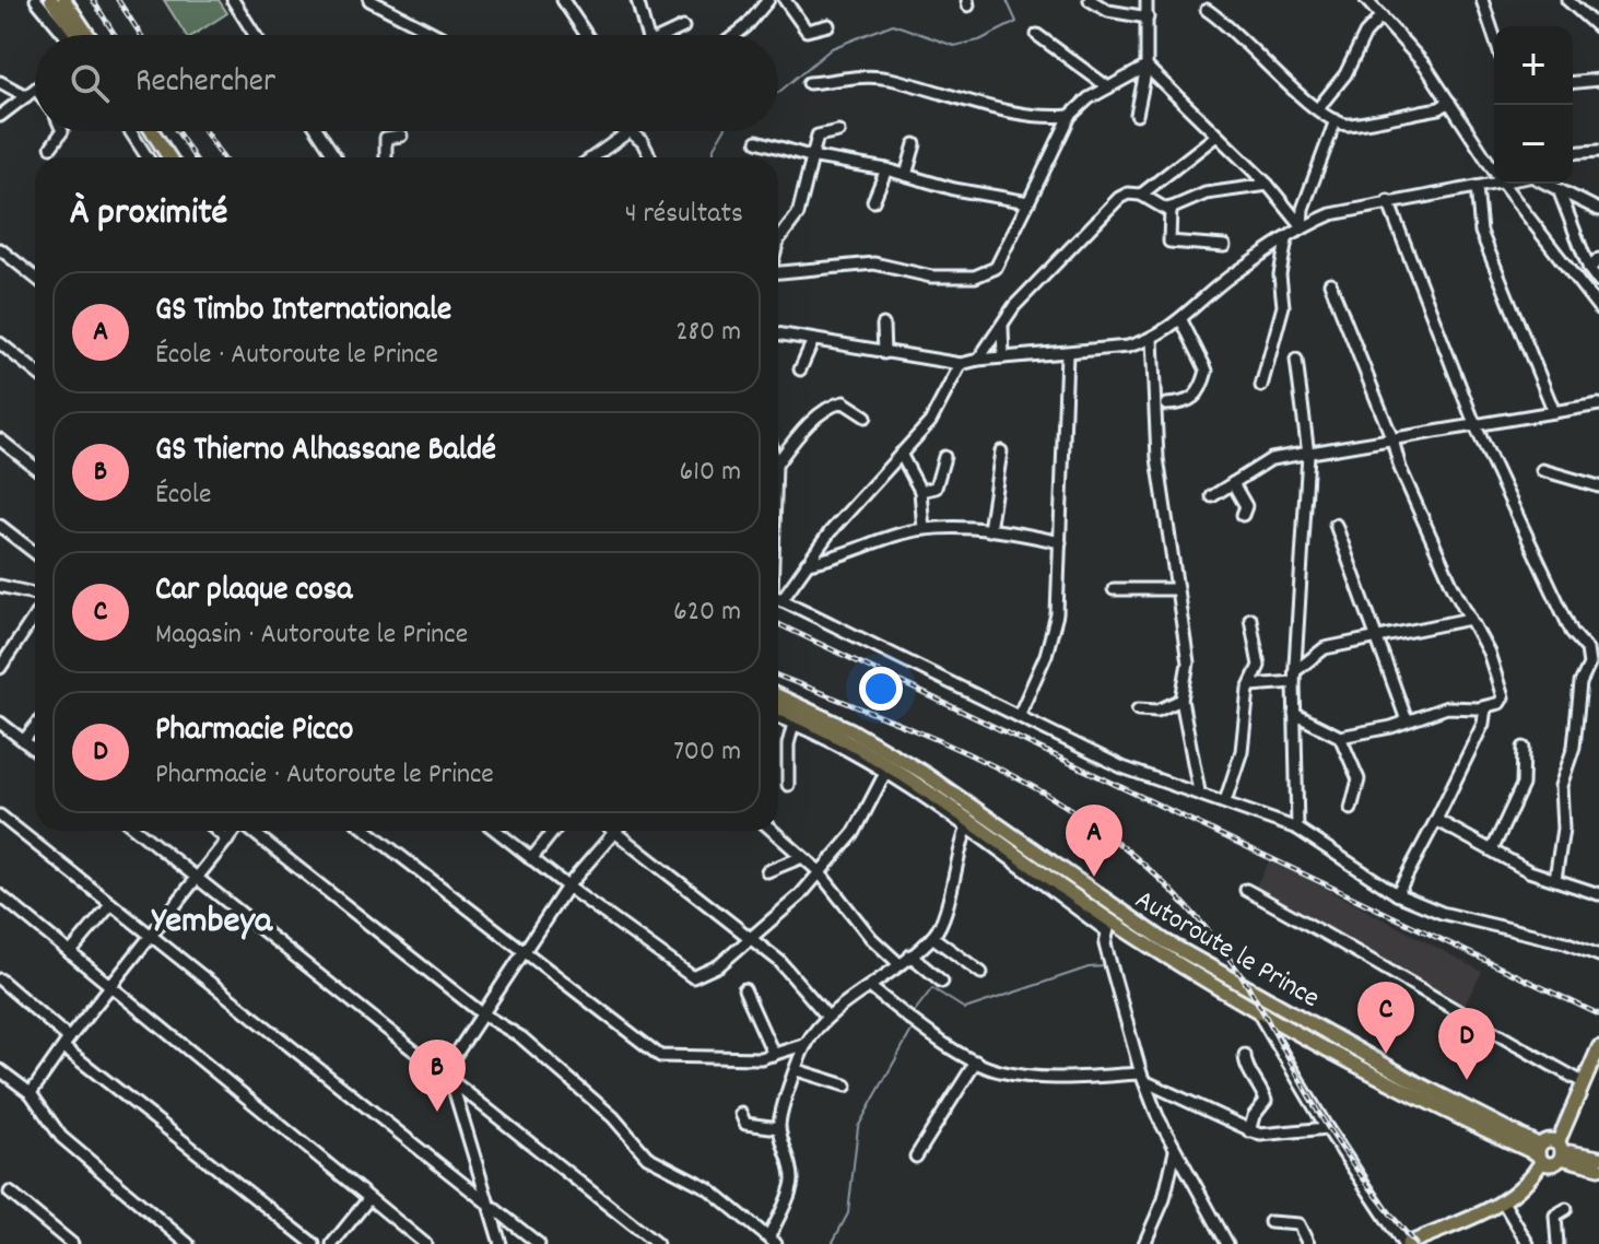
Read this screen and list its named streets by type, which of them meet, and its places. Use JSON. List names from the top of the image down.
{
  "streets": {
    "main road": ["Autoroute le Prince"]
  },
  "districts": ["Yembeya"],
  "page": {
    "map_buttons": ["+", "−"],
    "search": "Rechercher",
    "heading": ["À proximité", "4 résultats"],
    "list": [
      {
        "mark": "A",
        "name": "GS Timbo Internationale",
        "note": "École · Autoroute le Prince",
        "value": "280 m"
      },
      {
        "mark": "B",
        "name": "GS Thierno Alhassane Baldé",
        "note": "École",
        "value": "610 m"
      },
      {
        "mark": "C",
        "name": "Car plaque cosa",
        "note": "Magasin · Autoroute le Prince",
        "value": "620 m"
      },
      {
        "mark": "D",
        "name": "Pharmacie Picco",
        "note": "Pharmacie · Autoroute le Prince",
        "value": "700 m"
      }
    ],
    "pins": [
      "A",
      "C",
      "D",
      "B"
    ]
  }
}
